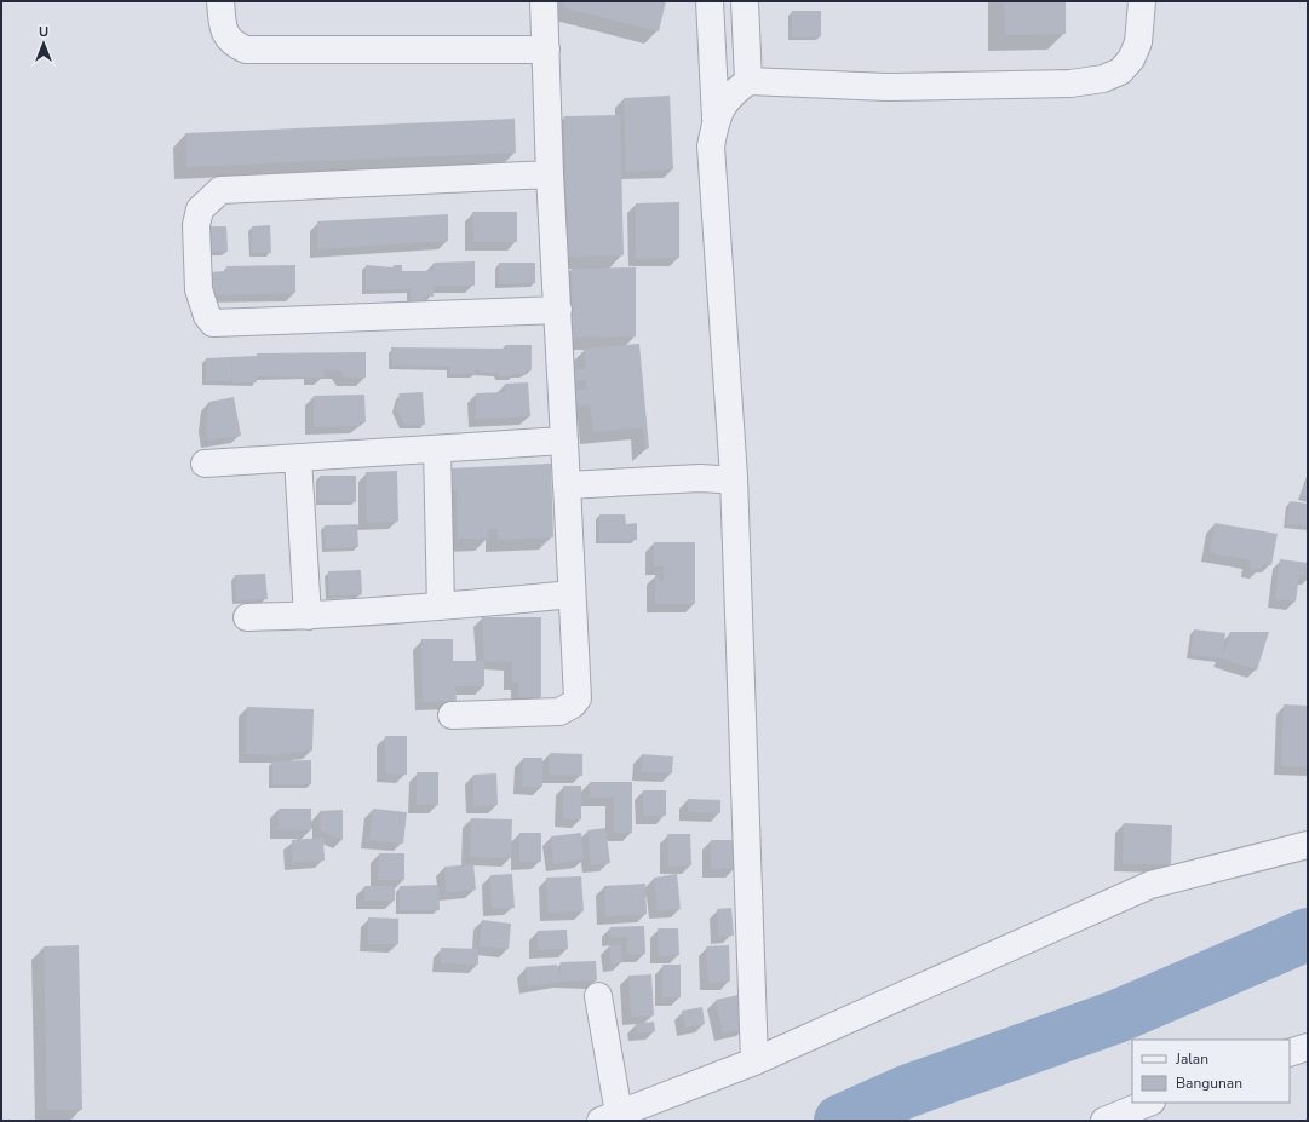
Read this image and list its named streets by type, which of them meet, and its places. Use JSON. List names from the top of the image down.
{
  "legend": ["Jalan", "Bangunan"],
  "north": "top"
}
